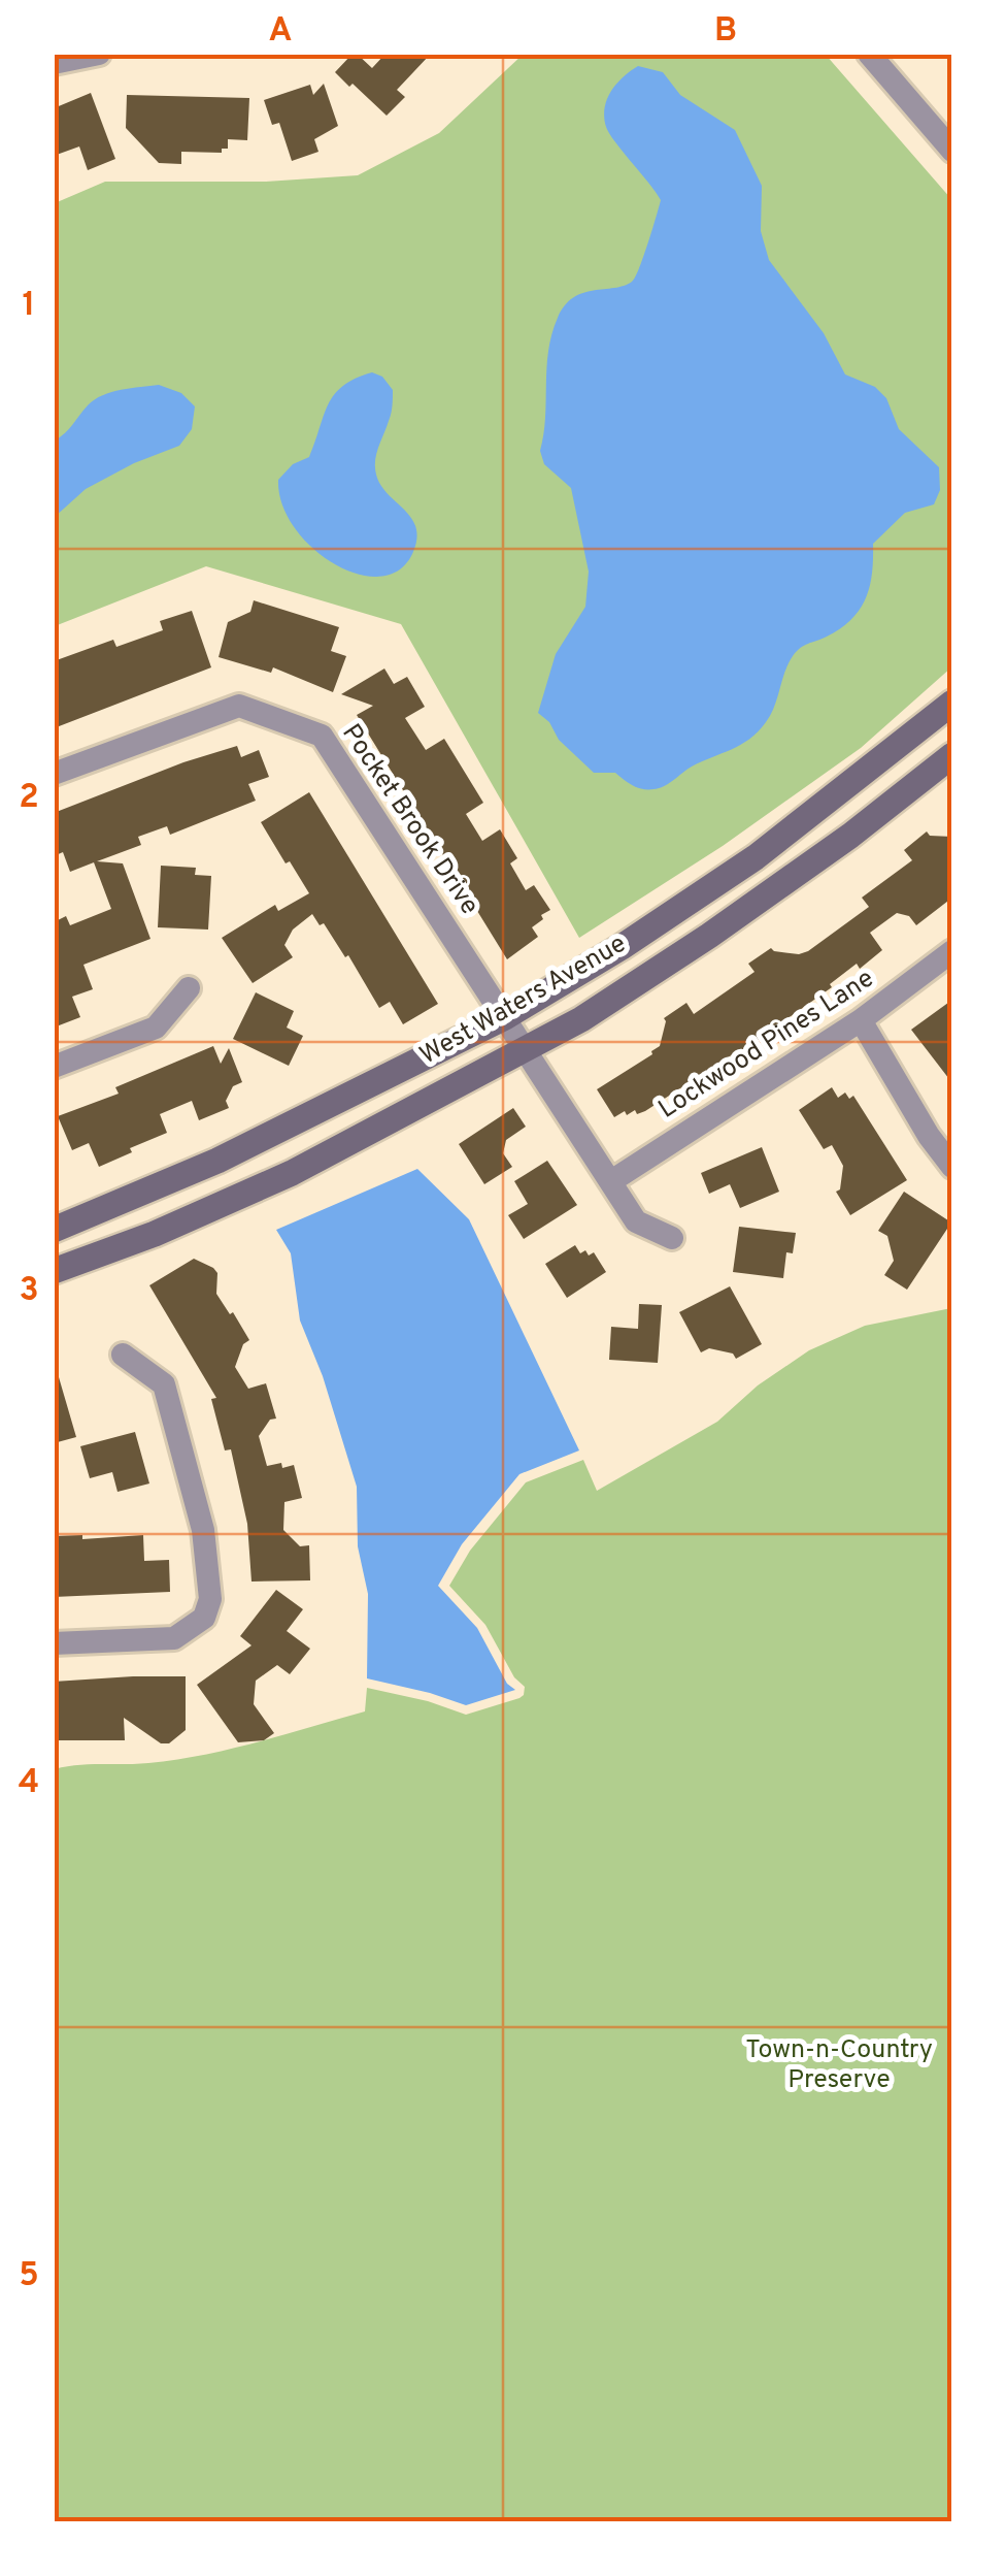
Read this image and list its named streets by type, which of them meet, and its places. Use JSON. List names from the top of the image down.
{
  "streets": {
    "street": ["Pocket Brook Drive", "West Waters Avenue", "Lockwood Pines Lane"]
  },
  "crossings": [
    ["Pocket Brook Drive", "West Waters Avenue"],
    ["Pocket Brook Drive", "Lockwood Pines Lane"]
  ],
  "parks": ["Town-n-Country Preserve"],
  "grid": {
    "columns": ["A", "B"],
    "rows": [
      "1",
      "2",
      "3",
      "4",
      "5"
    ]
  }
}
